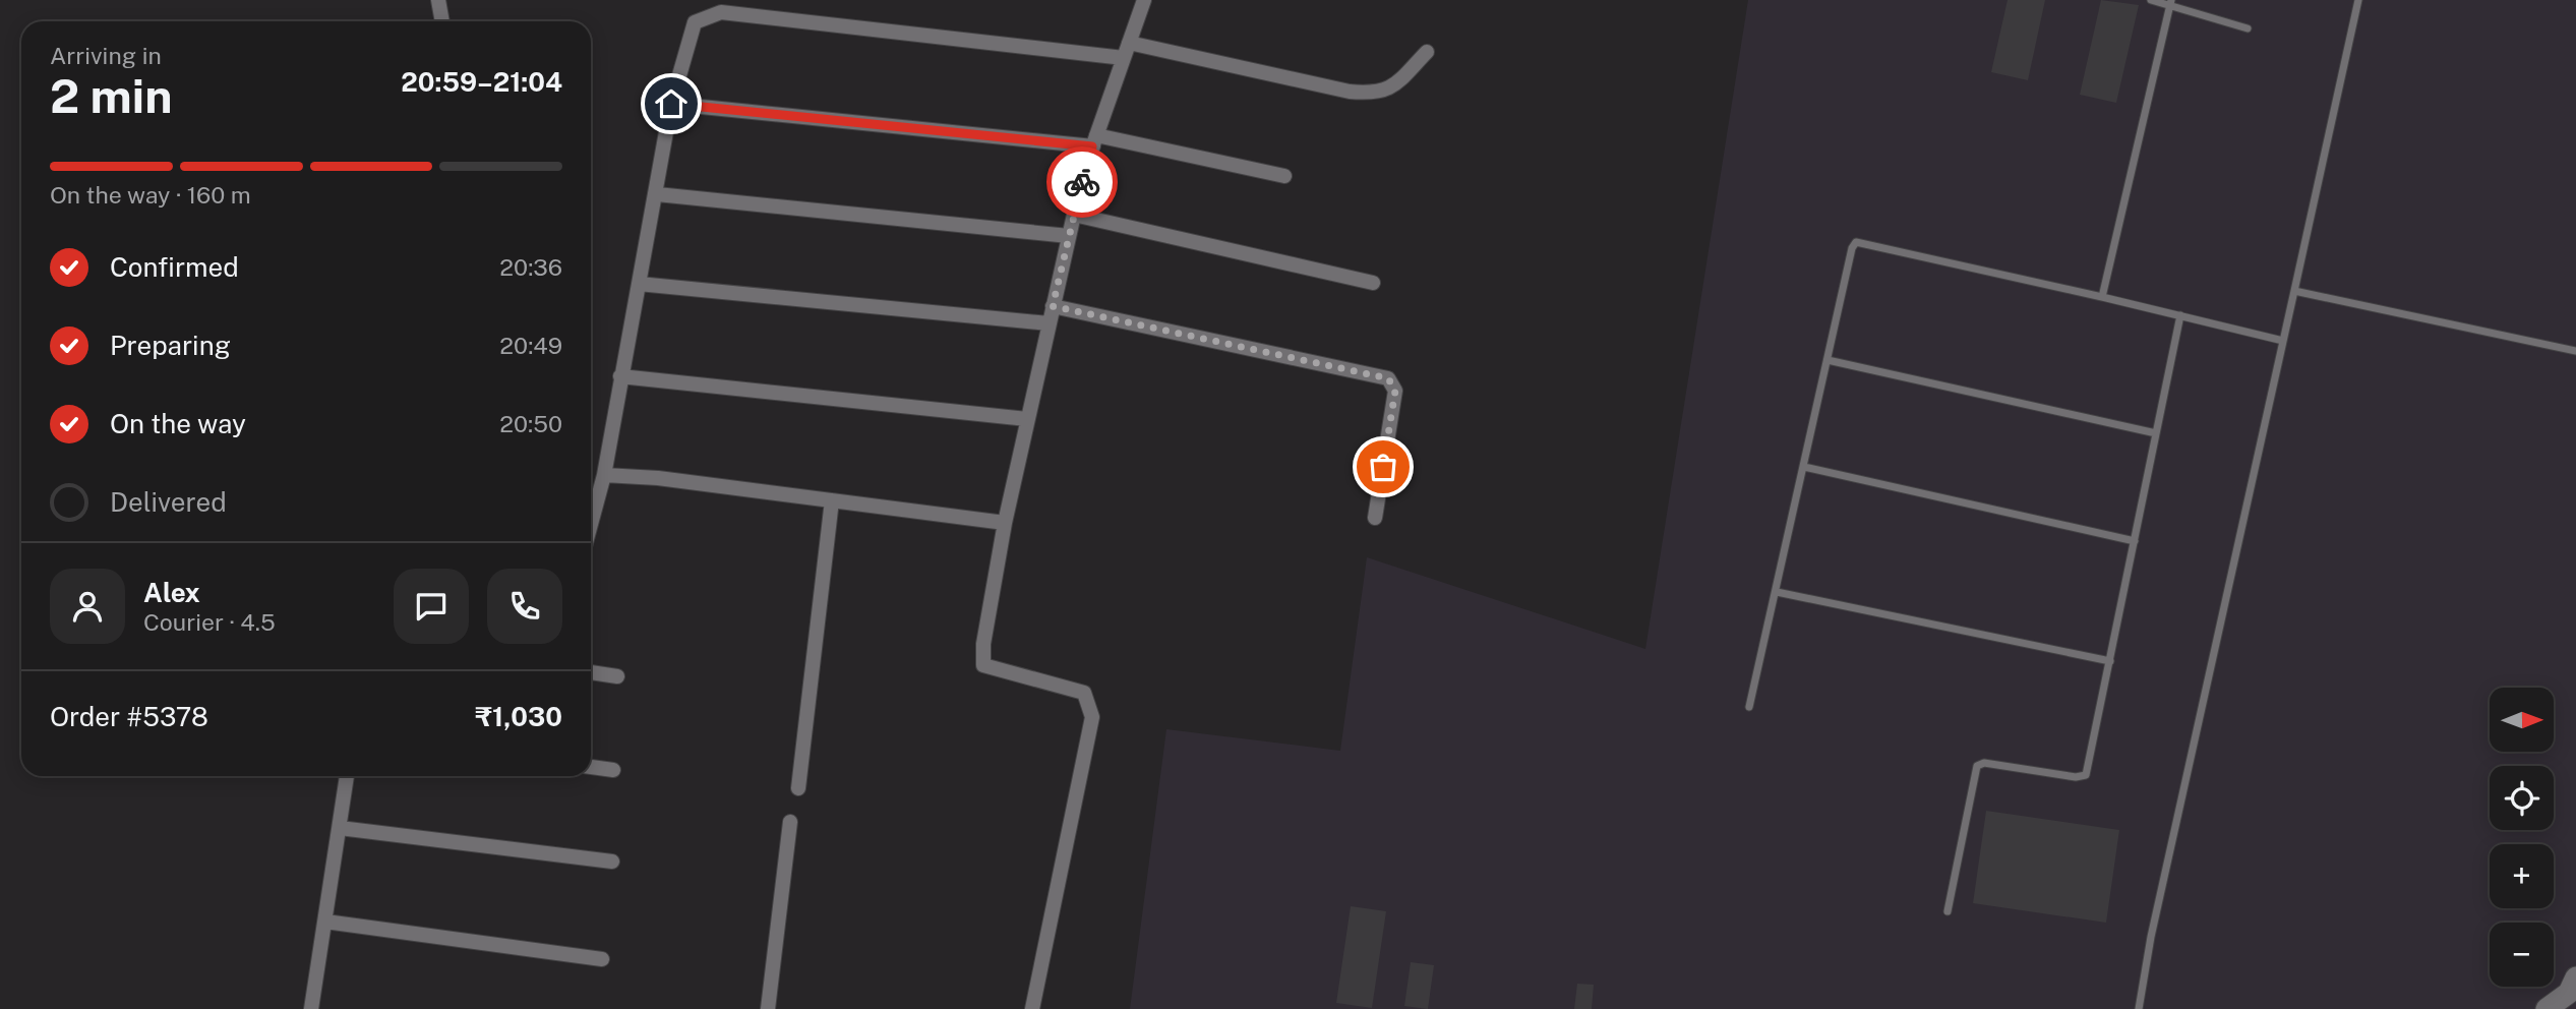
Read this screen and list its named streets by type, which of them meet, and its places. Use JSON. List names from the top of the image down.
{
  "north": "right",
  "page": {
    "heading": ["2 min", "Arriving in", "20:59–21:04"],
    "panel": [
      "Alex",
      "Courier · 4.5",
      "Order #5378",
      "₹1,030"
    ],
    "bar": "On the way · 160 m",
    "list": [
      ["Confirmed", "20:36"],
      ["Preparing", "20:49"],
      ["On the way", "20:50"],
      "Delivered"
    ],
    "map_buttons": ["+", "−"]
  }
}
